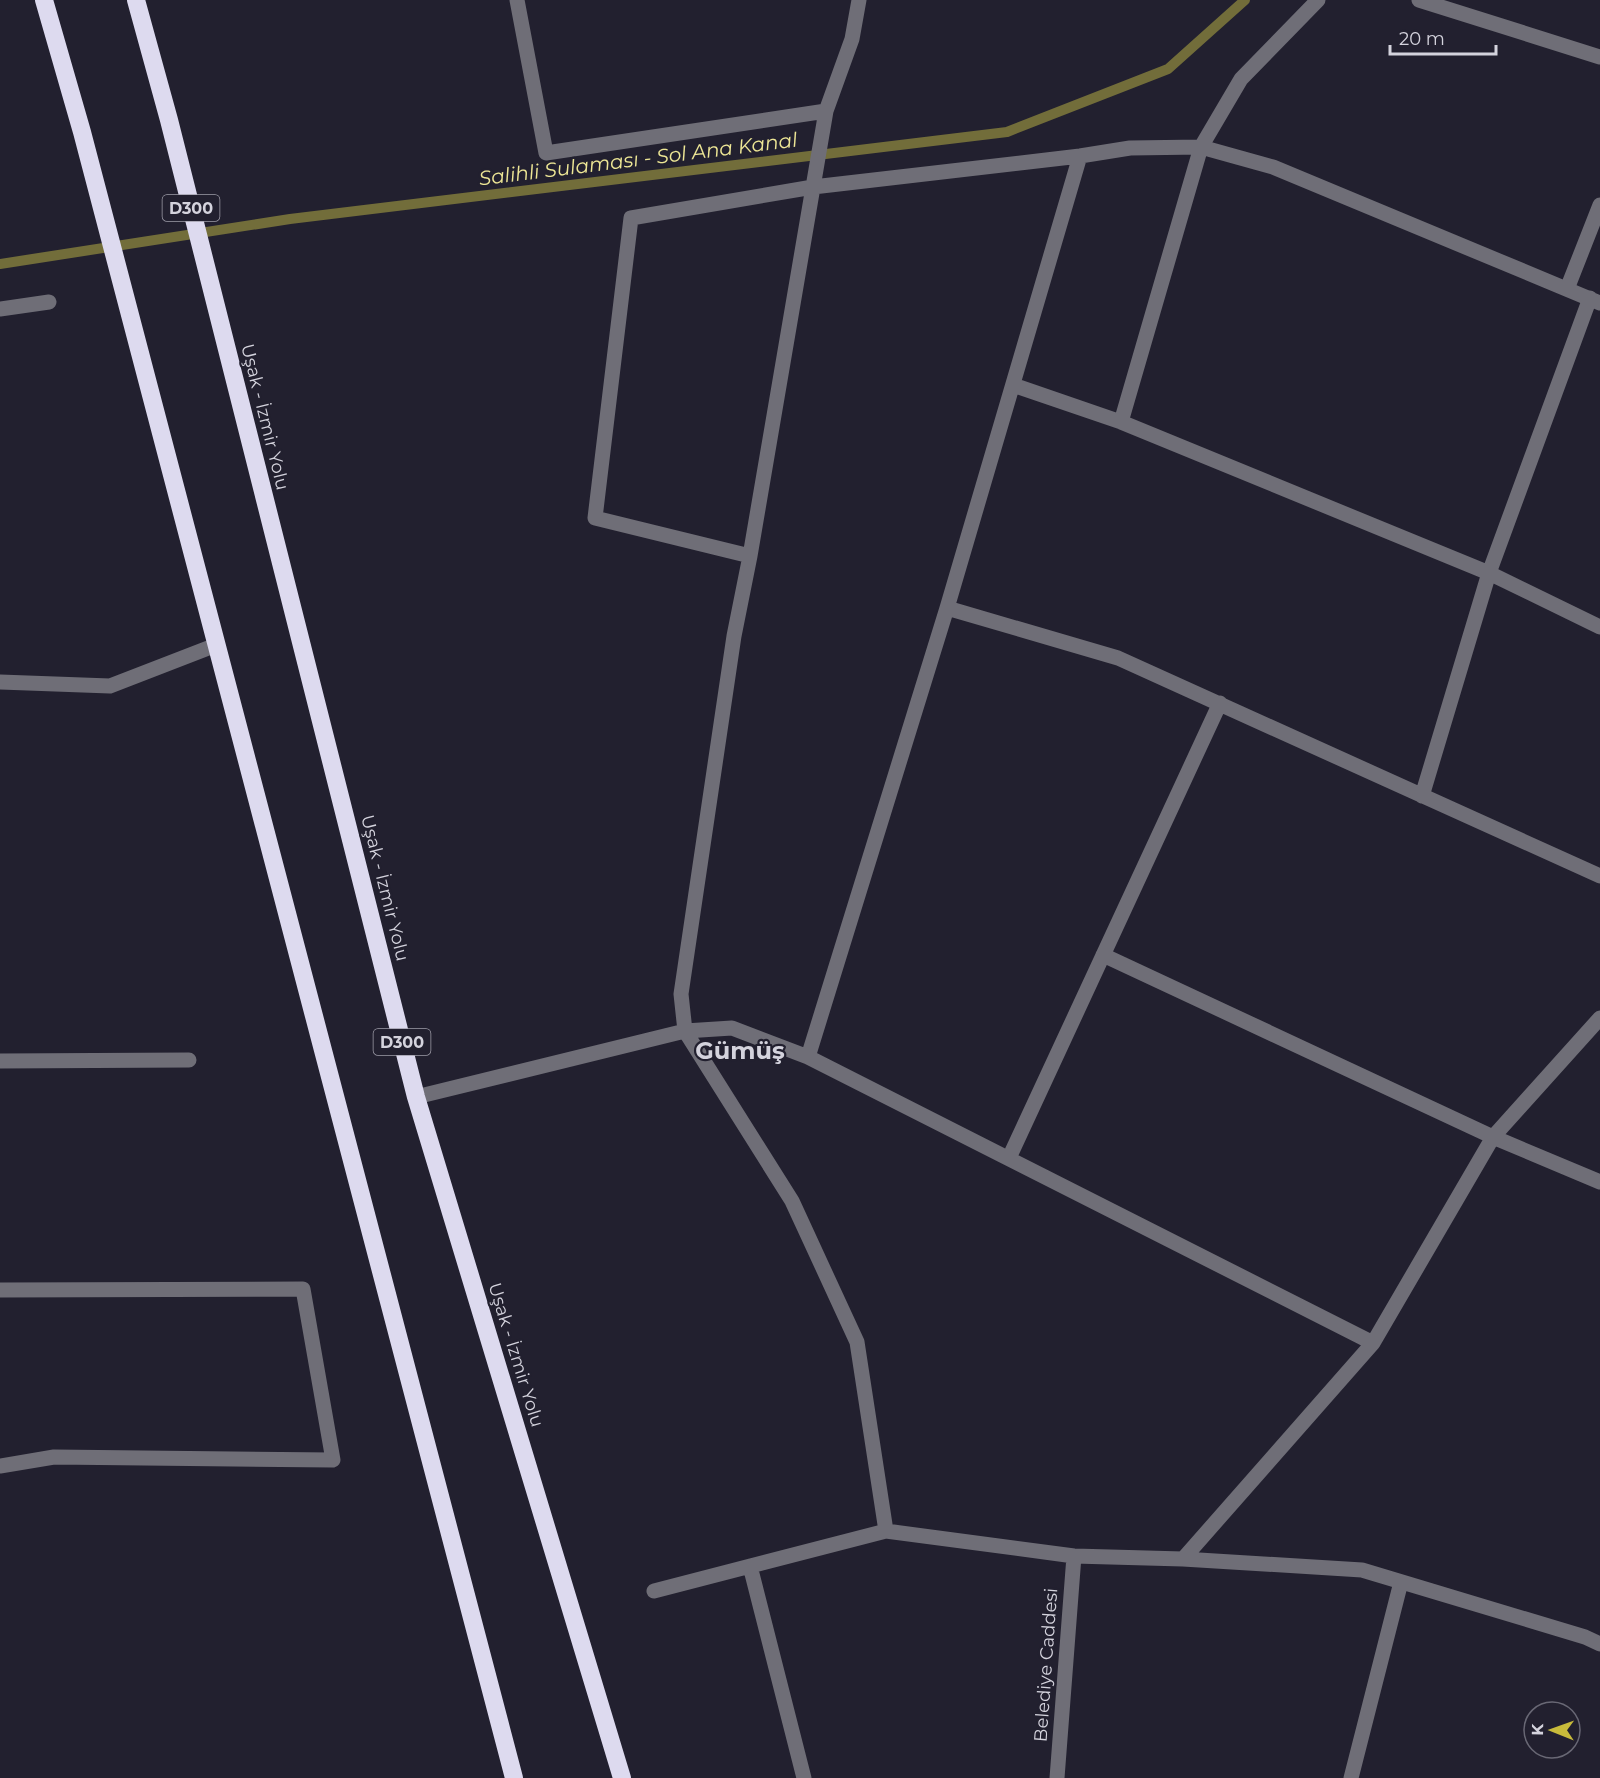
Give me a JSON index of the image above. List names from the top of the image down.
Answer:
{
  "streets": {
    "highway": ["D300", "Uşak - İzmir Yolu"],
    "street": ["Belediye Caddesi"]
  },
  "districts": ["Gümüş"],
  "water": ["Salihli Sulaması - Sol Ana Kanal"],
  "scale_bar": "20 m",
  "north": "left"
}
